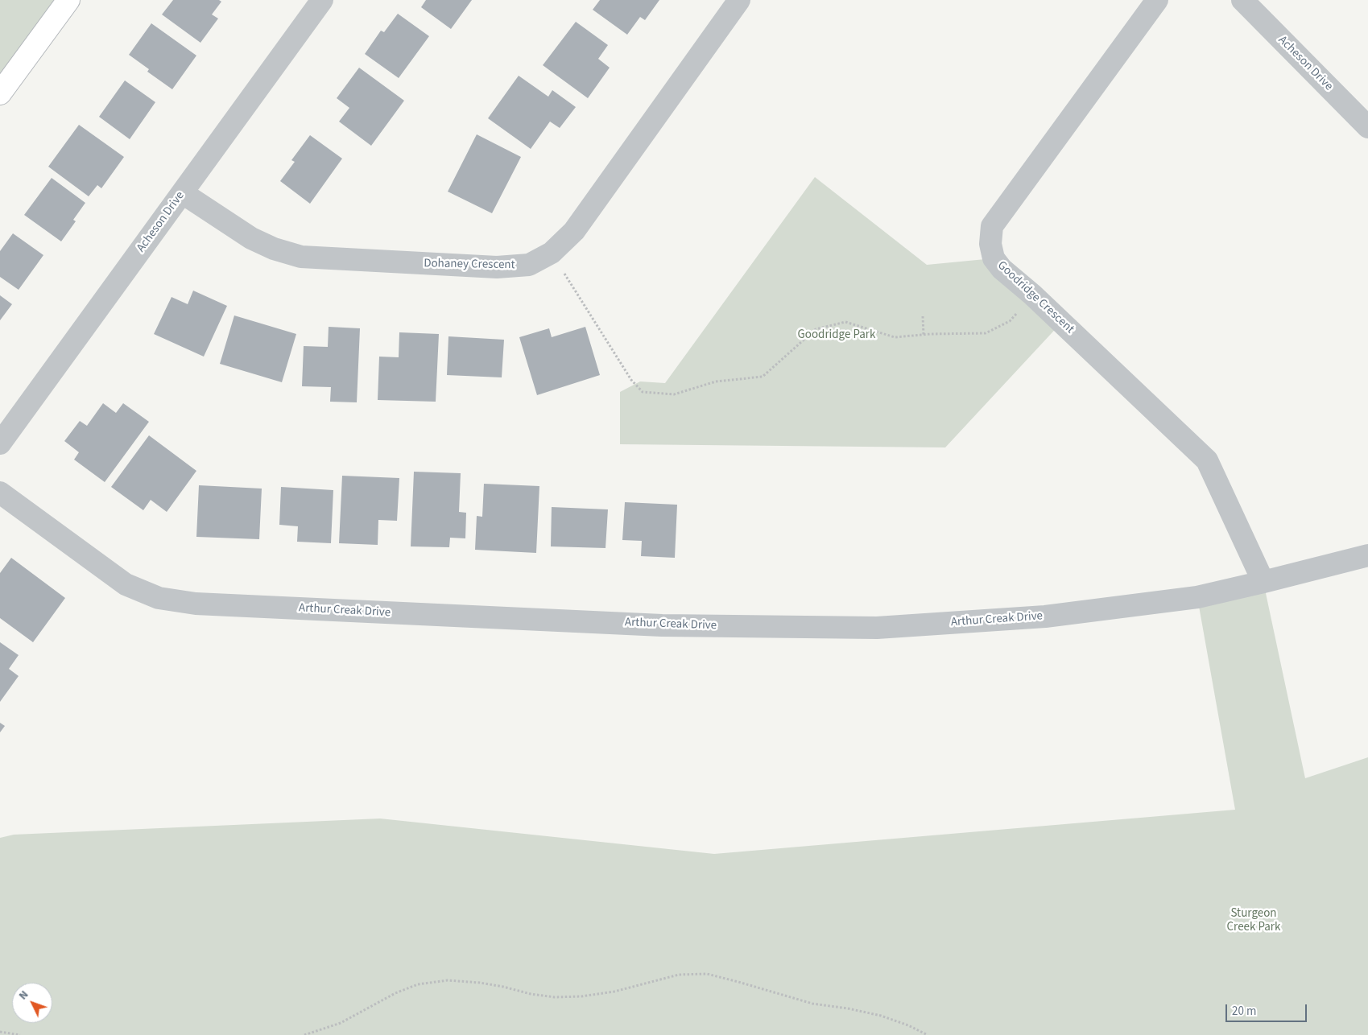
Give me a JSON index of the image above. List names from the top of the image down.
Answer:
{
  "streets": {
    "street": [
      "Acheson Drive",
      "Dohaney Crescent",
      "Goodridge Crescent",
      "Arthur Creak Drive"
    ]
  },
  "crossings": [
    ["Acheson Drive", "Dohaney Crescent"],
    ["Goodridge Crescent", "Arthur Creak Drive"]
  ],
  "parks": ["Goodridge Park", "Sturgeon Creek Park"],
  "scale_bar": "20 m",
  "north": "top left"
}
